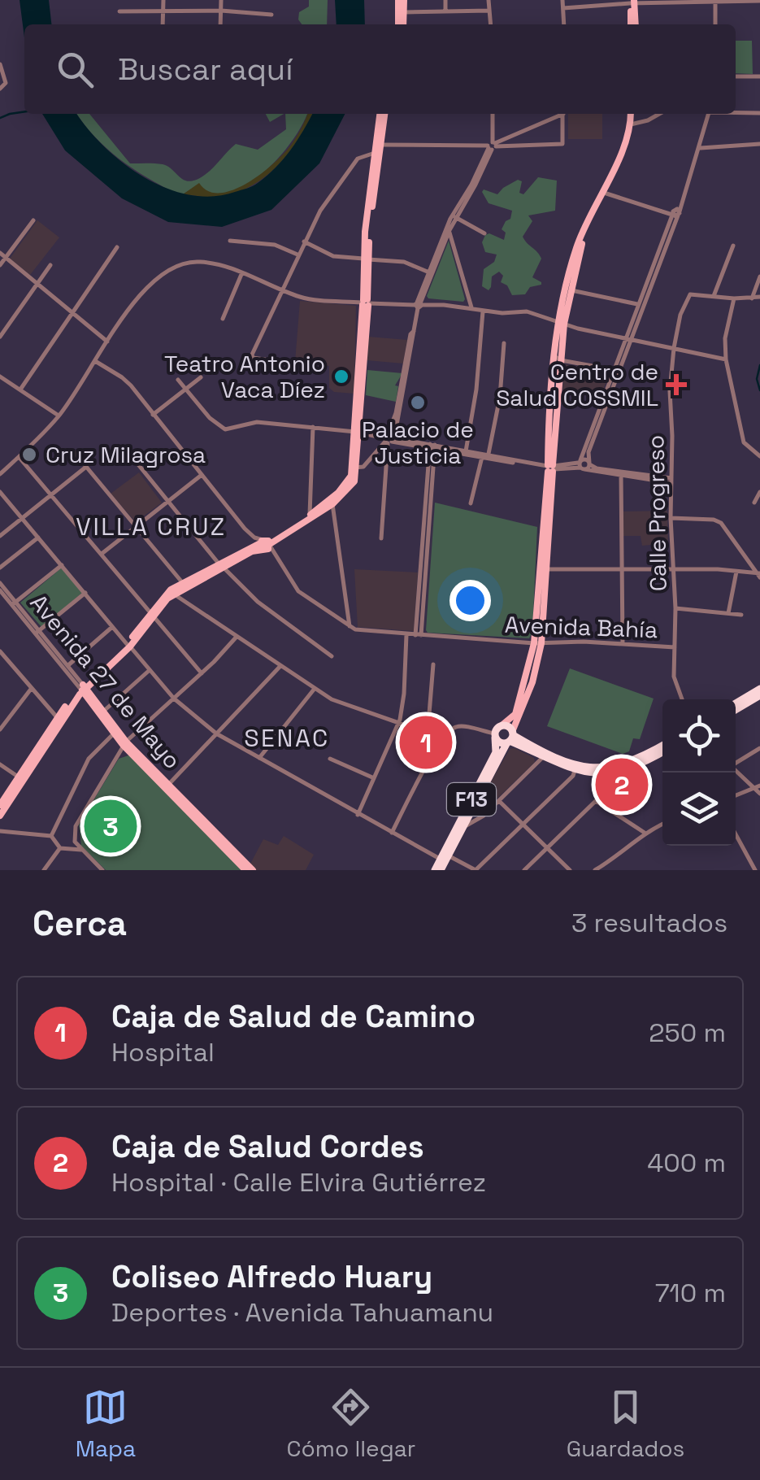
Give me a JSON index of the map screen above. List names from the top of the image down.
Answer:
{
  "streets": {
    "highway": ["F13"],
    "main road": ["Avenida 27 de Mayo"],
    "street": ["Calle Progreso", "Avenida Bahía"]
  },
  "crossings": [
    ["Calle Progreso", "Avenida Bahía"]
  ],
  "districts": ["VILLA CRUZ", "SENAC"],
  "places": {
    "other": ["Teatro Antonio Vaca Díez", "Palacio de Justicia", "Cruz Milagrosa"],
    "health": ["Centro de Salud COSSMIL"]
  },
  "page": {
    "search": "Buscar aquí",
    "pins": ["1", "2", "3"],
    "heading": ["Cerca", "3 resultados"],
    "list": [
      {
        "mark": "1",
        "name": "Caja de Salud de Camino",
        "note": "Hospital",
        "value": "250 m"
      },
      {
        "mark": "2",
        "name": "Caja de Salud Cordes",
        "note": "Hospital · Calle Elvira Gutiérrez",
        "value": "400 m"
      },
      {
        "mark": "3",
        "name": "Coliseo Alfredo Huary",
        "note": "Deportes · Avenida Tahuamanu",
        "value": "710 m"
      }
    ],
    "nav": ["Mapa", "Cómo llegar", "Guardados"]
  }
}
